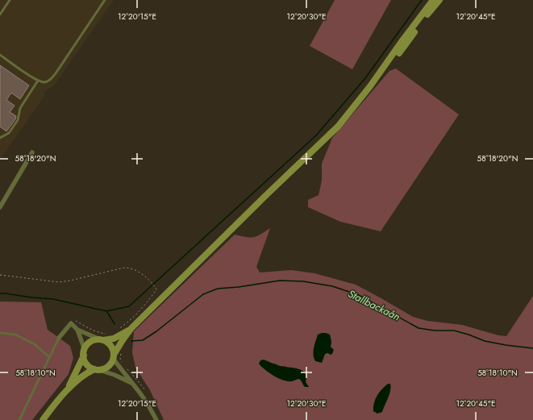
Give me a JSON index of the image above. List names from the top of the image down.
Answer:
{
  "water": ["Stallbackaån"],
  "coordinates": [
    "12°20'15\"E",
    "12°20'30\"E",
    "12°20'45\"E",
    "58°18'20\"N",
    "58°18'10\"N"
  ]
}
